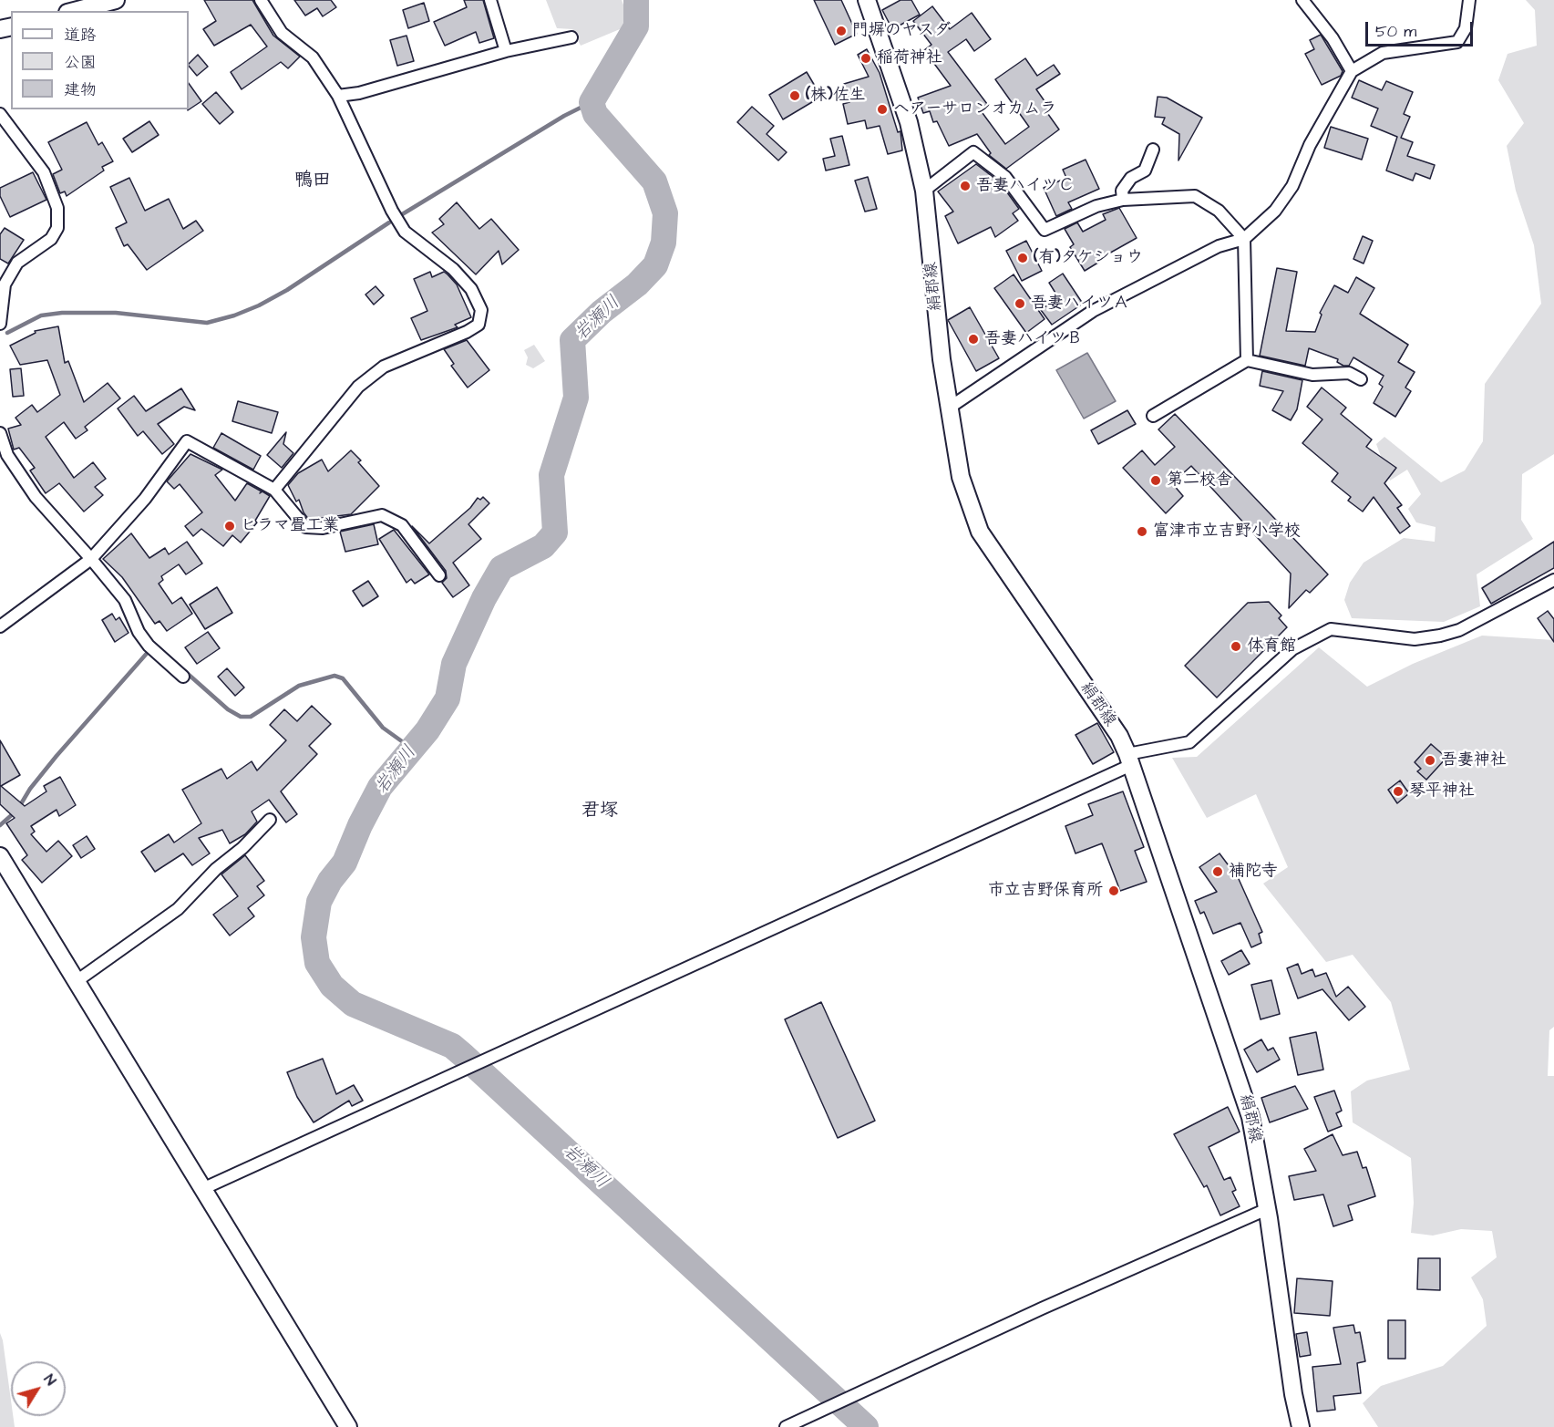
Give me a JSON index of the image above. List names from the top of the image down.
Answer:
{
  "streets": {
    "main road": ["絹郡線"]
  },
  "districts": ["鴨田", "君塚"],
  "water": ["岩瀬川"],
  "places": [
    "門塀のヤスダ",
    "稲荷神社",
    "(株)佐生",
    "ヘアーサロンオカムラ",
    "吾妻ハイツＣ",
    "(有)タケショウ",
    "吾妻ハイツＡ",
    "吾妻ハイツＢ",
    "第二校舎",
    "ヒラマ畳工業",
    "富津市立吉野小学校",
    "体育館",
    "吾妻神社",
    "琴平神社",
    "補陀寺",
    "市立吉野保育所"
  ],
  "legend": ["道路", "公園", "建物"],
  "scale_bar": "50 m",
  "north": "top right"
}
